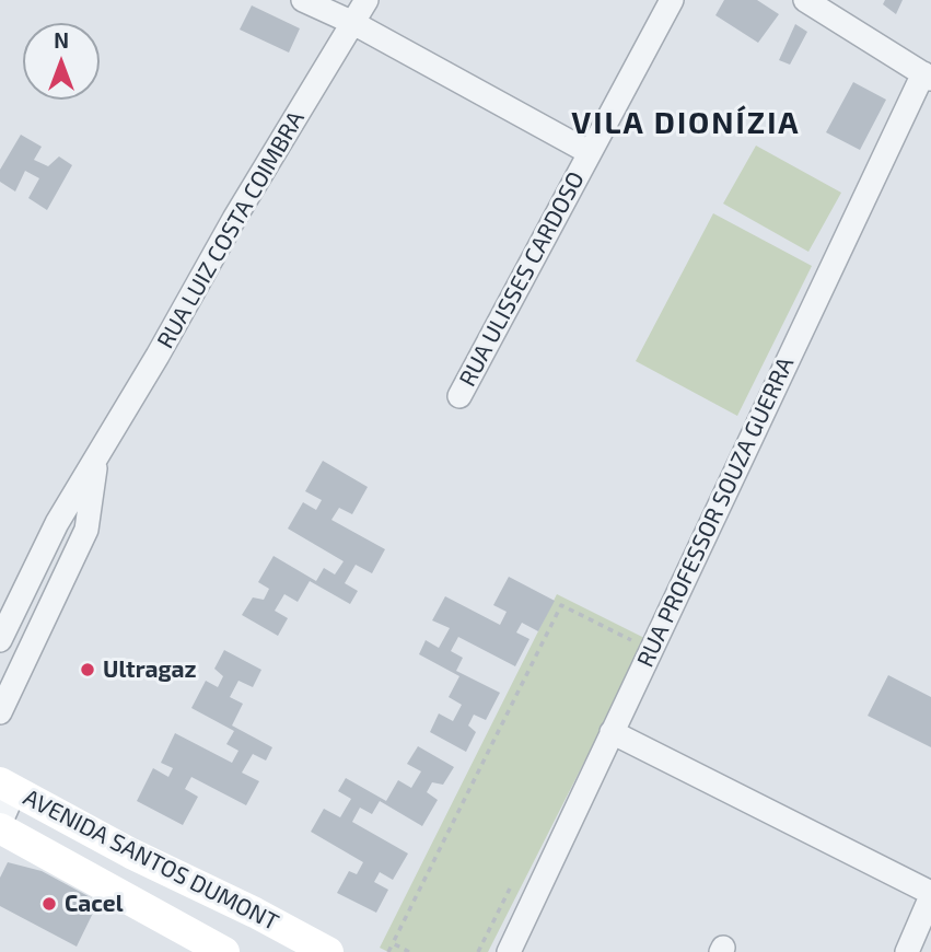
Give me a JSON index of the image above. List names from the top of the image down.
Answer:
{
  "streets": {
    "main road": ["AVENIDA SANTOS DUMONT"],
    "street": ["RUA LUIZ COSTA COIMBRA", "RUA ULISSES CARDOSO", "RUA PROFESSOR SOUZA GUERRA"]
  },
  "districts": ["VILA DIONÍZIA"],
  "places": ["Ultragaz", "Cacel"],
  "north": "top"
}
